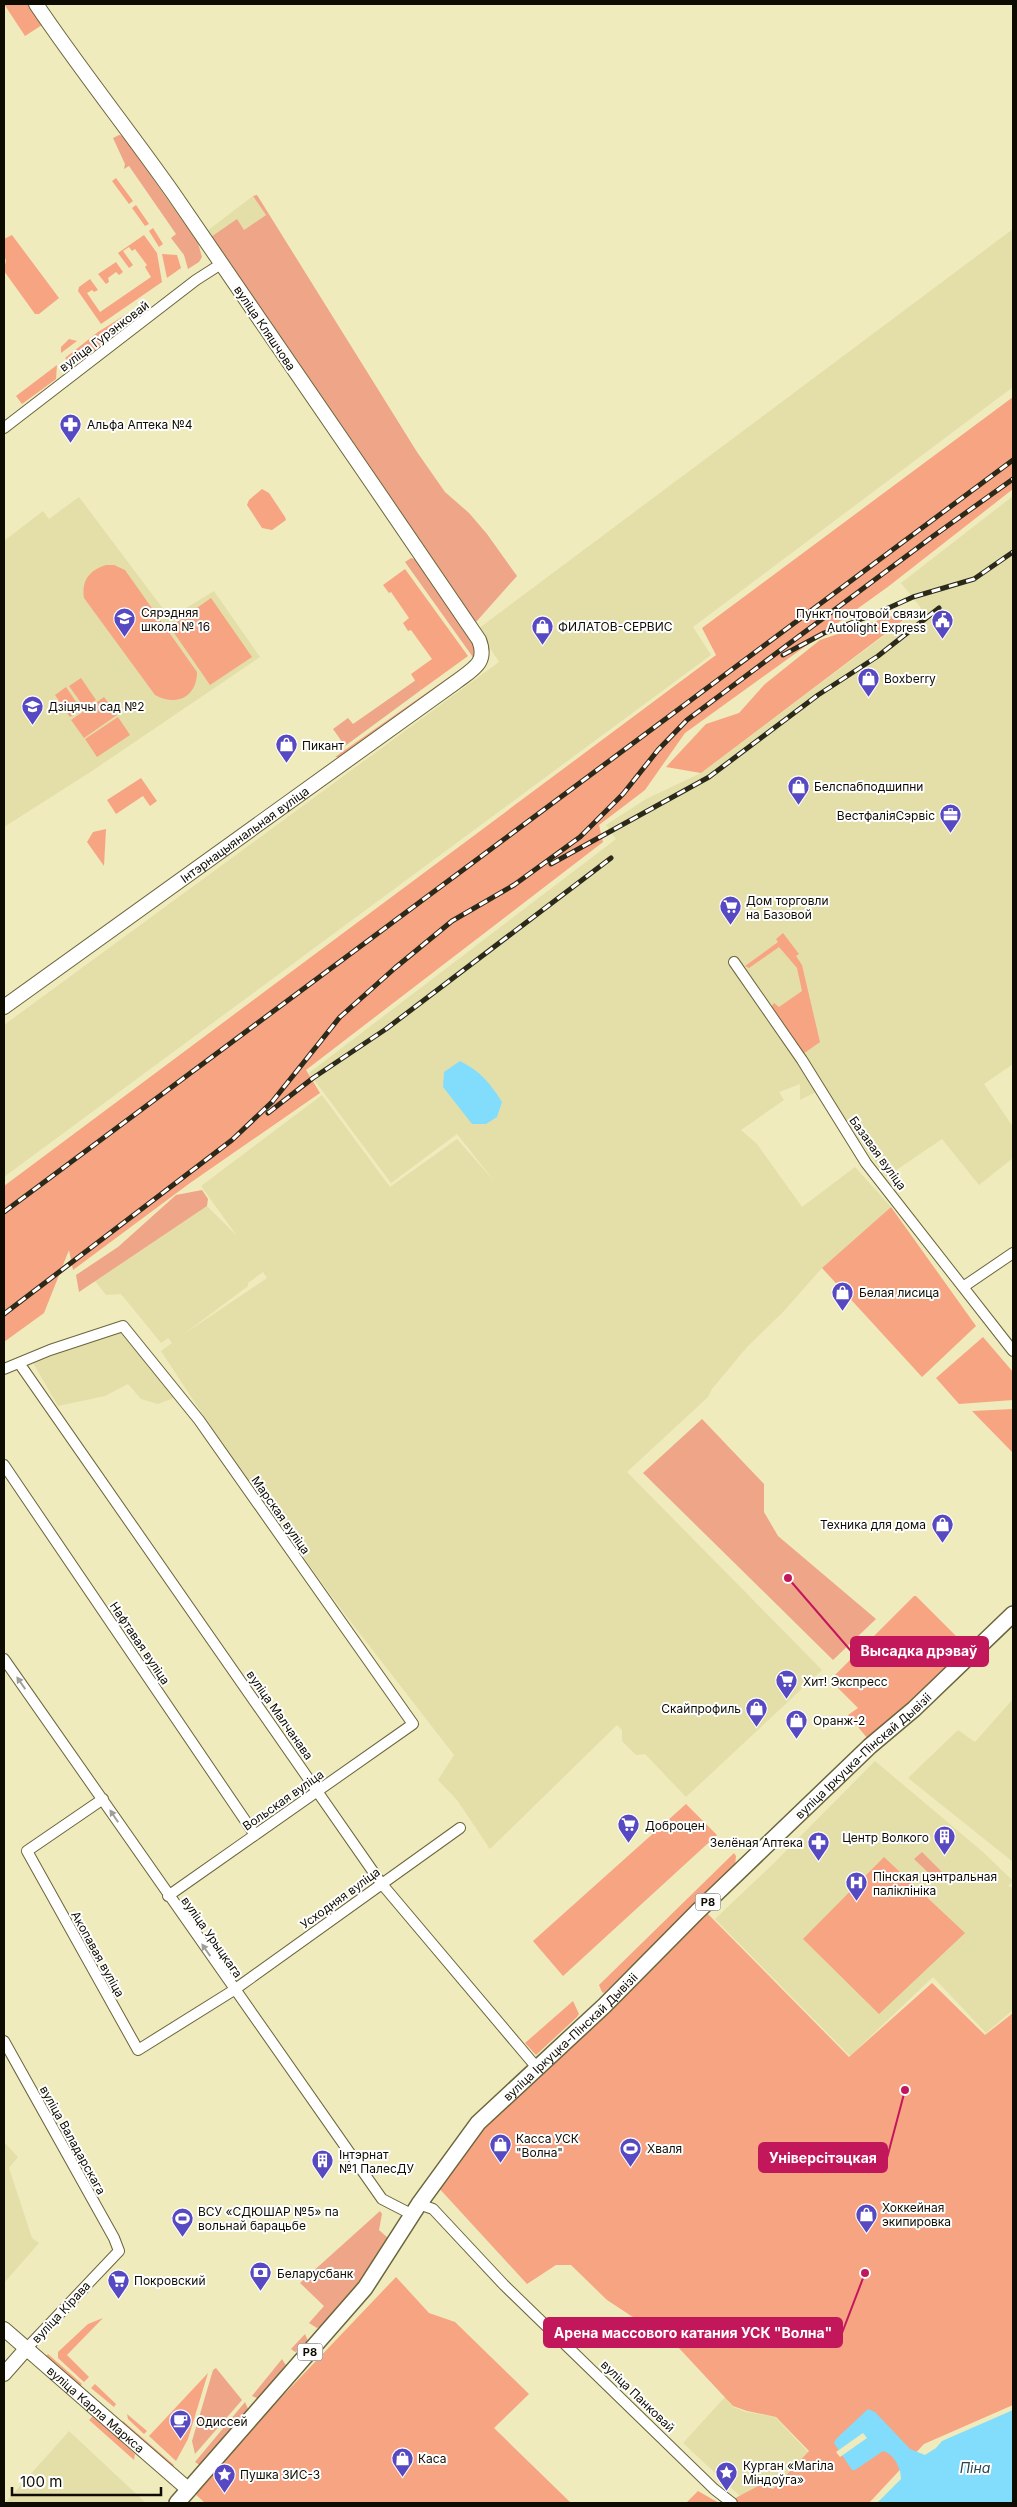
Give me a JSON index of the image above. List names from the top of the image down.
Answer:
{
  "streets": {
    "main road": ["вуліца Іркуцка-Пінскай Дывізіі", "Р8"],
    "street": [
      "вуліца Кляшчова",
      "вуліца Гурэнковай",
      "Інтэрнацыянальная вуліца",
      "Базавая вуліца",
      "Марская вуліца",
      "Нафтавая вуліца",
      "вуліца Малчанава",
      "Вольская вуліца",
      "Усходняя вуліца",
      "вуліца Урыцкага",
      "Акопавая вуліца",
      "вуліца Валадарскага",
      "вуліца Кірава",
      "вуліца Панковай",
      "вуліца Карла Маркса"
    ]
  },
  "crossings": [
    ["вуліца Кляшчова", "вуліца Гурэнковай"],
    ["вуліца Кляшчова", "Інтэрнацыянальная вуліца"],
    ["Марская вуліца", "вуліца Малчанава"],
    ["Марская вуліца", "Вольская вуліца"],
    ["Нафтавая вуліца", "Вольская вуліца"],
    ["вуліца Малчанава", "вуліца Іркуцка-Пінскай Дывізіі"],
    ["вуліца Малчанава", "Вольская вуліца"],
    ["вуліца Малчанава", "Усходняя вуліца"],
    ["вуліца Іркуцка-Пінскай Дывізіі", "вуліца Урыцкага"],
    ["вуліца Іркуцка-Пінскай Дывізіі", "вуліца Панковай"],
    ["вуліца Іркуцка-Пінскай Дывізіі", "вуліца Карла Маркса"],
    ["Вольская вуліца", "вуліца Урыцкага"],
    ["Усходняя вуліца", "вуліца Урыцкага"],
    ["Усходняя вуліца", "Акопавая вуліца"],
    ["вуліца Урыцкага", "Акопавая вуліца"],
    ["вуліца Урыцкага", "вуліца Панковай"],
    ["вуліца Валадарскага", "вуліца Кірава"],
    ["вуліца Кірава", "вуліца Карла Маркса"]
  ],
  "one_way": ["вуліца Урыцкага"],
  "water": ["Піна"],
  "places": {
    "pharmacy": ["Альфа Аптека №4", "Зелёная Аптека"],
    "school or university": ["Сярэдняя школа № 16", "Дзіцячы сад №2"],
    "public building": ["Пункт почтовой связи Autolight Express"],
    "shop": [
      "ФИЛАТОВ-СЕРВИС",
      "Boxberry",
      "Пикант",
      "Белспабподшипни",
      "Белая лисица",
      "Техника для дома",
      "Скайпрофиль",
      "Оранж-2",
      "Касса УСК \"Волна\"",
      "Хоккейная экипировка",
      "Каса"
    ],
    "office": ["ВестфаліяСэрвіс"],
    "supermarket": [
      "Дом торговли на Базовой",
      "Хит! Экспресс",
      "Доброцен",
      "Покровский"
    ],
    "other": ["Высадка дрэваў", "Універсітэцкая", "Арена массового катания УСК \"Волна\""],
    "building": ["Центр Волкого", "Інтэрнат №1 ПалесДУ"],
    "hospital": ["Пінская цэнтральная паліклініка"],
    "sports": ["Хваля", "ВСУ «СДЮШАР №5» па вольнай барацьбе"],
    "bank": ["Беларусбанк"],
    "cafe": ["Одиссей"],
    "place": ["Курган «Магіла Міндоўга»", "Пушка ЗИС-3"]
  },
  "scale_bar": "100 m"
}
